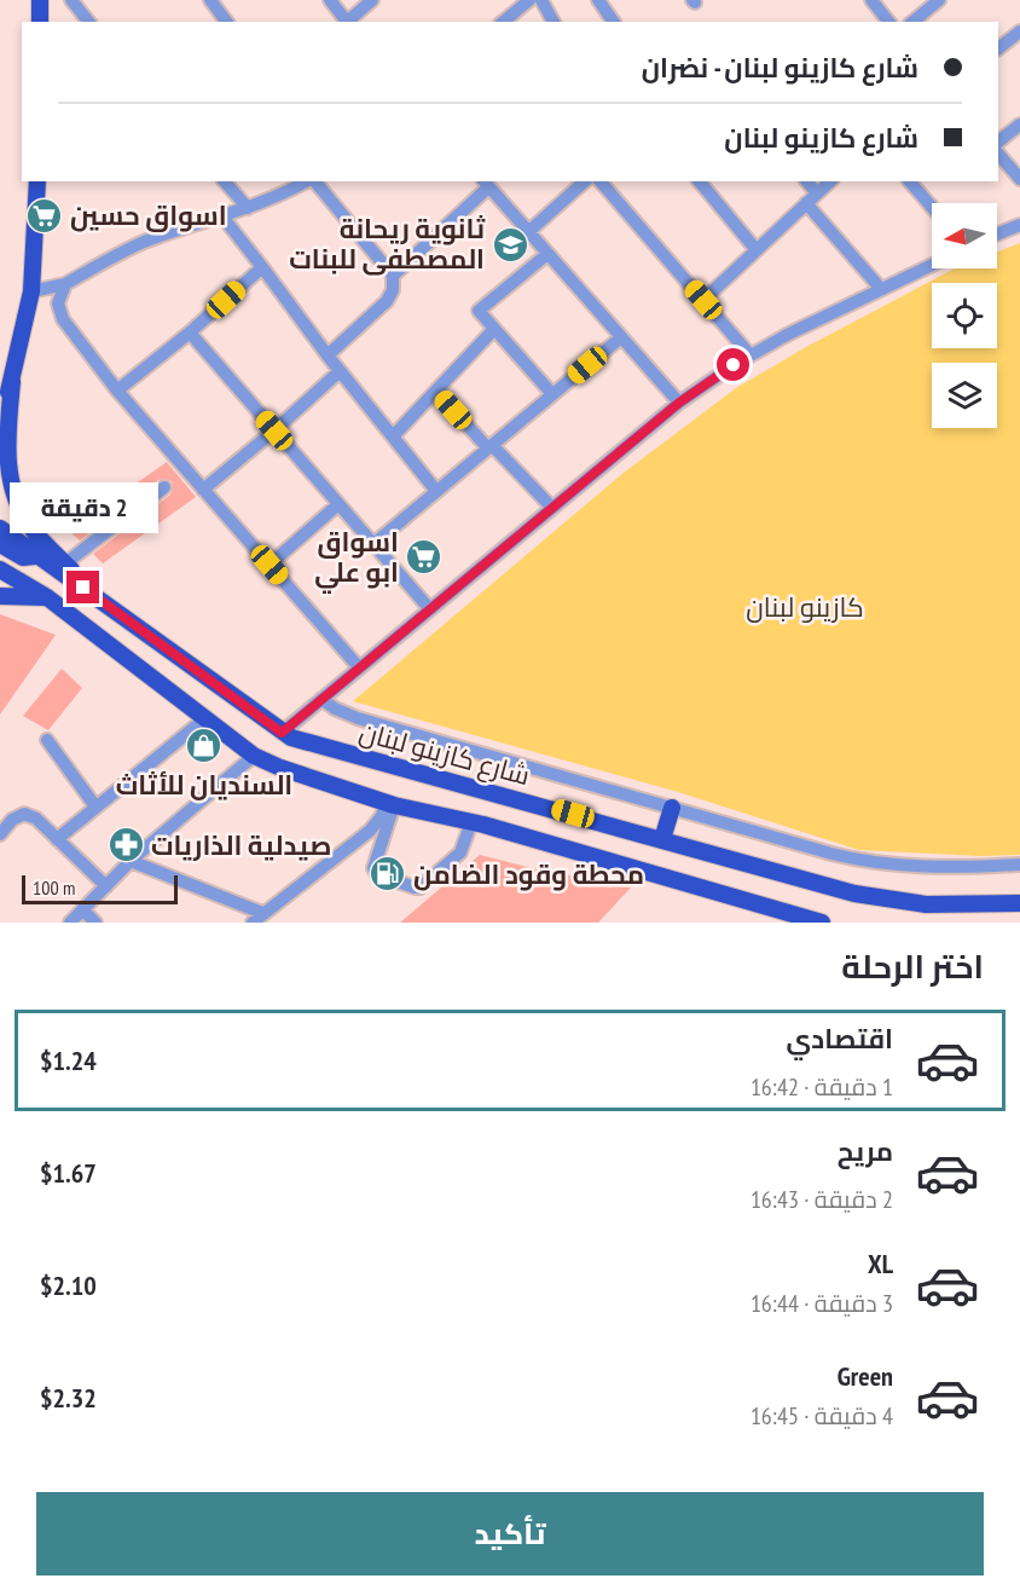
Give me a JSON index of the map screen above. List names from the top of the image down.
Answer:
{
  "streets": {
    "main road": ["شارع كازينو لبنان"]
  },
  "parks": ["كازينو لبنان"],
  "places": {
    "supermarket": ["اسواق حسين", "اسواق ابو علي"],
    "school or university": ["ثانوية ريحانة المصطفى للبنات"],
    "shop": ["السنديان للأثاث"],
    "pharmacy": ["صيدلية الذاريات"],
    "fuel station": ["محطة وقود الضامن"]
  },
  "scale_bar": "100 m",
  "north": "left",
  "page": {
    "banner": ["شارع كازينو لبنان - نضران", "شارع كازينو لبنان"],
    "bubble": "2 دقيقة",
    "scale": "100 m",
    "heading": "اختر الرحلة",
    "list": [
      {
        "name": "اقتصادي",
        "note": "1 دقيقة · 16:42",
        "value": "$1.24"
      },
      {
        "name": "مريح",
        "note": "2 دقيقة · 16:43",
        "value": "$1.67"
      },
      {
        "name": "XL",
        "note": "3 دقيقة · 16:44",
        "value": "$2.10"
      },
      {
        "name": "Green",
        "note": "4 دقيقة · 16:45",
        "value": "$2.32"
      }
    ],
    "buttons": "تأكيد"
  }
}
